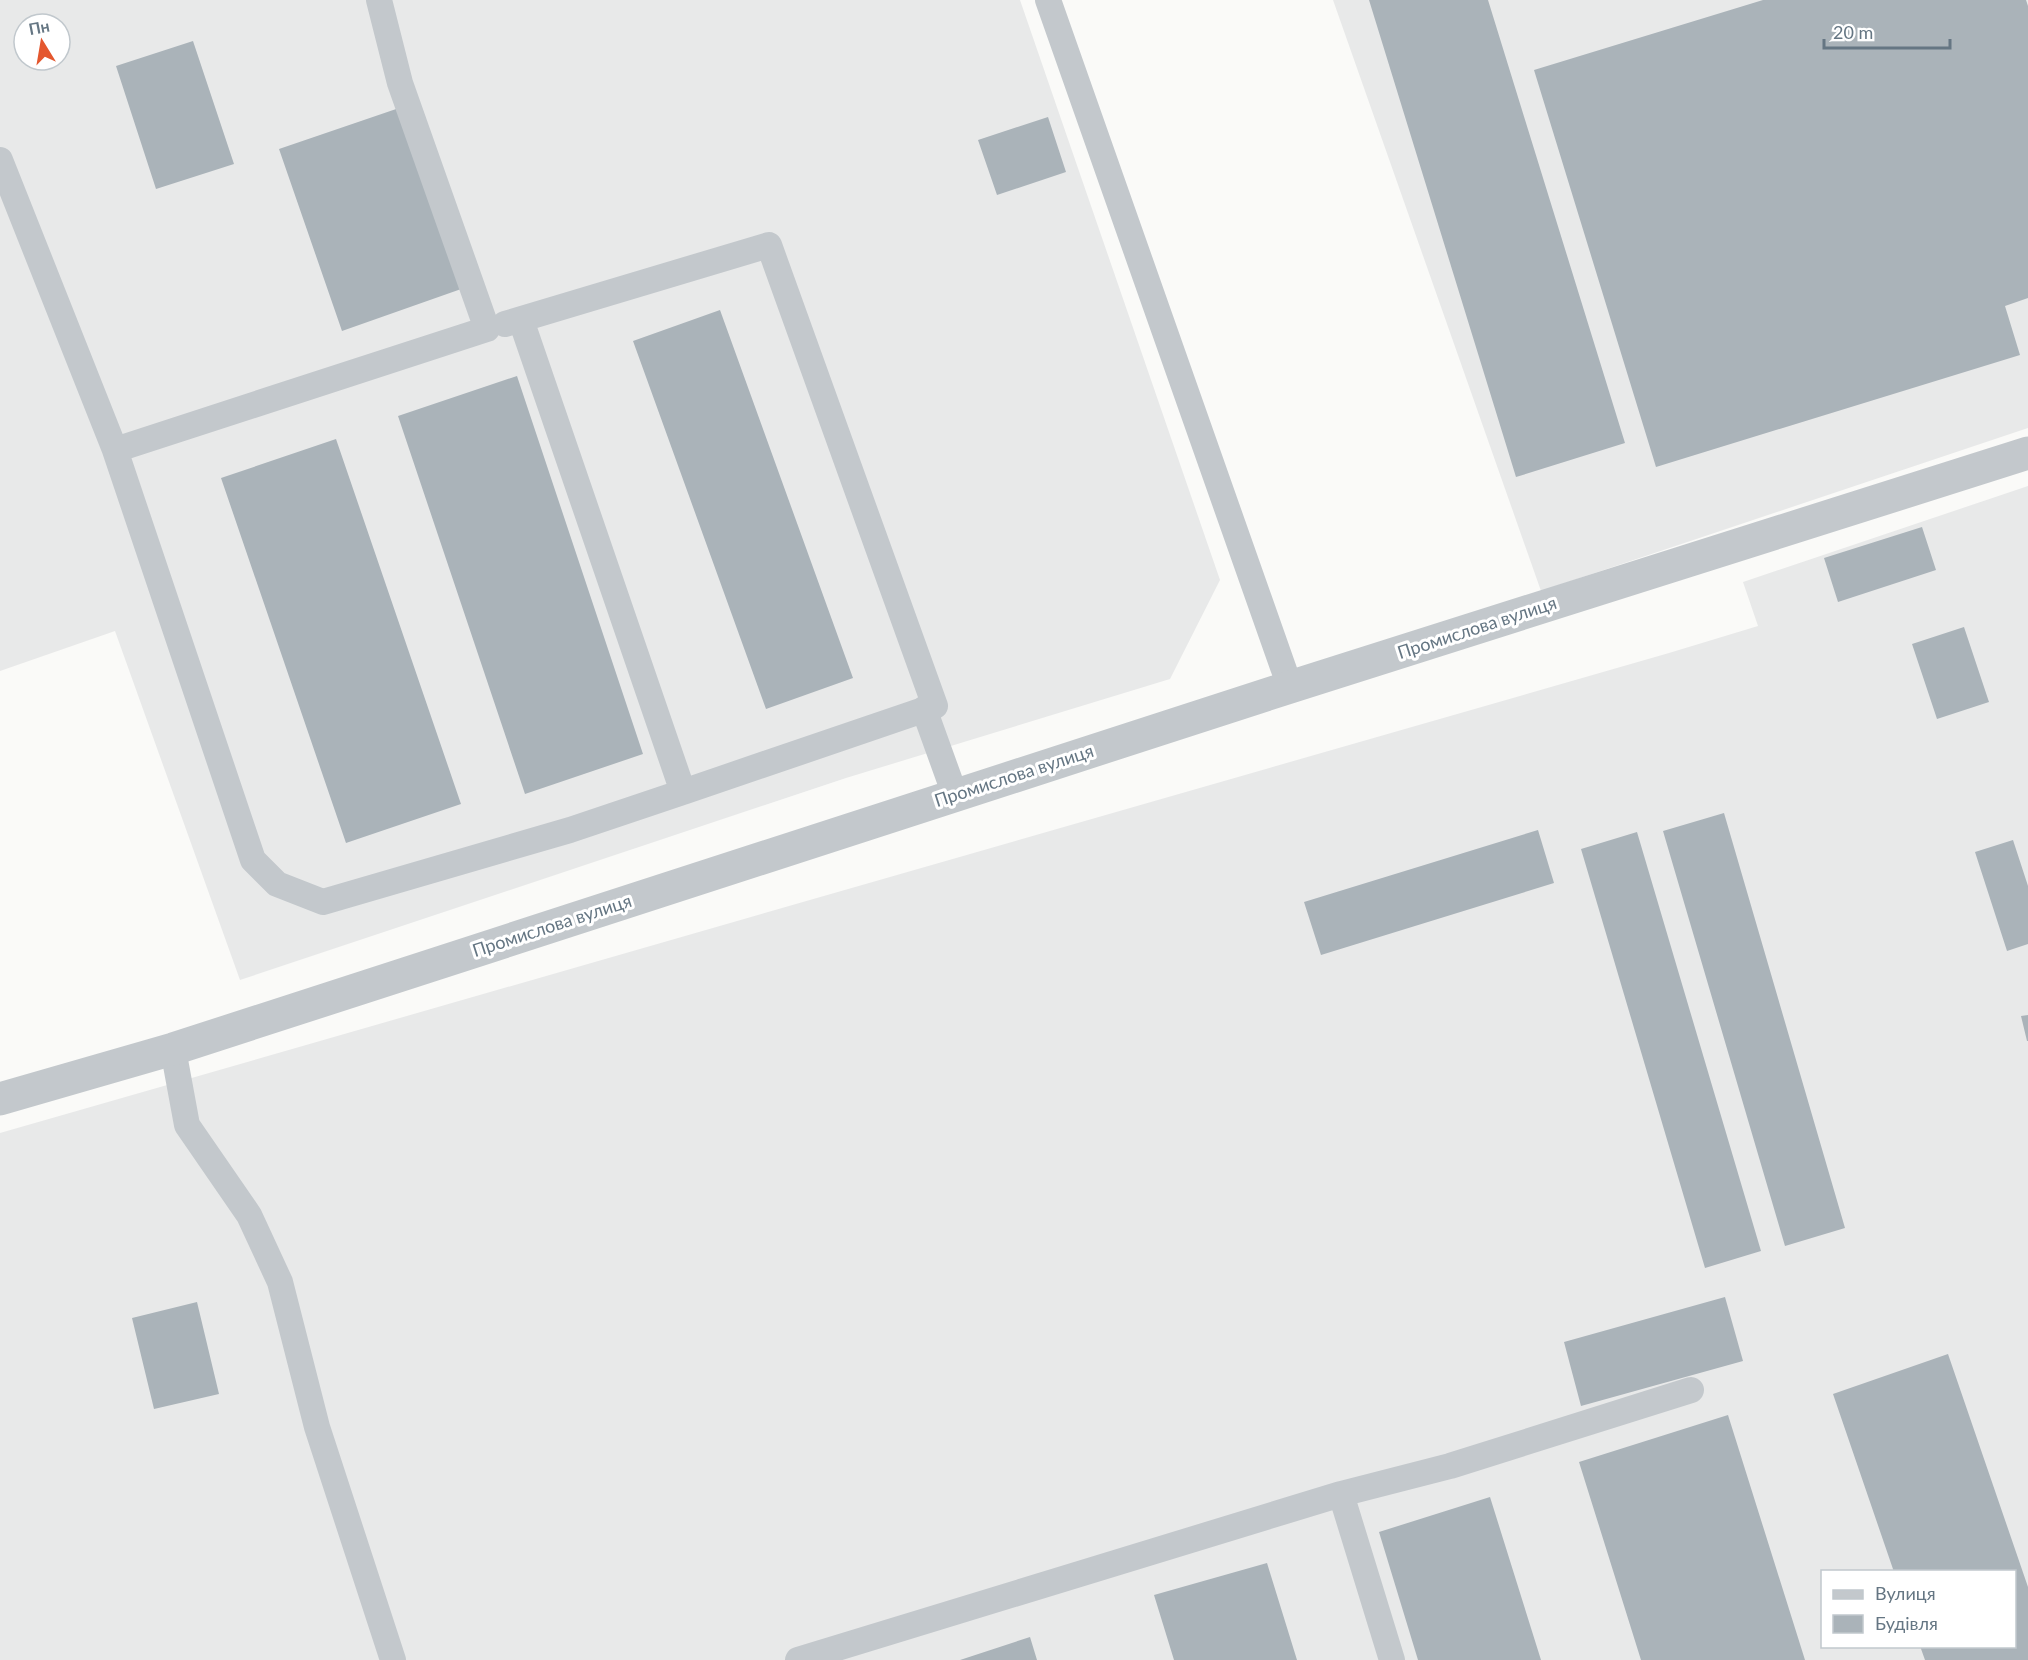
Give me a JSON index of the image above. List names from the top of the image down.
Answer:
{
  "streets": {
    "street": ["Промислова вулиця"]
  },
  "legend": ["Вулиця", "Будівля"],
  "scale_bar": "20 m",
  "north": "top"
}
